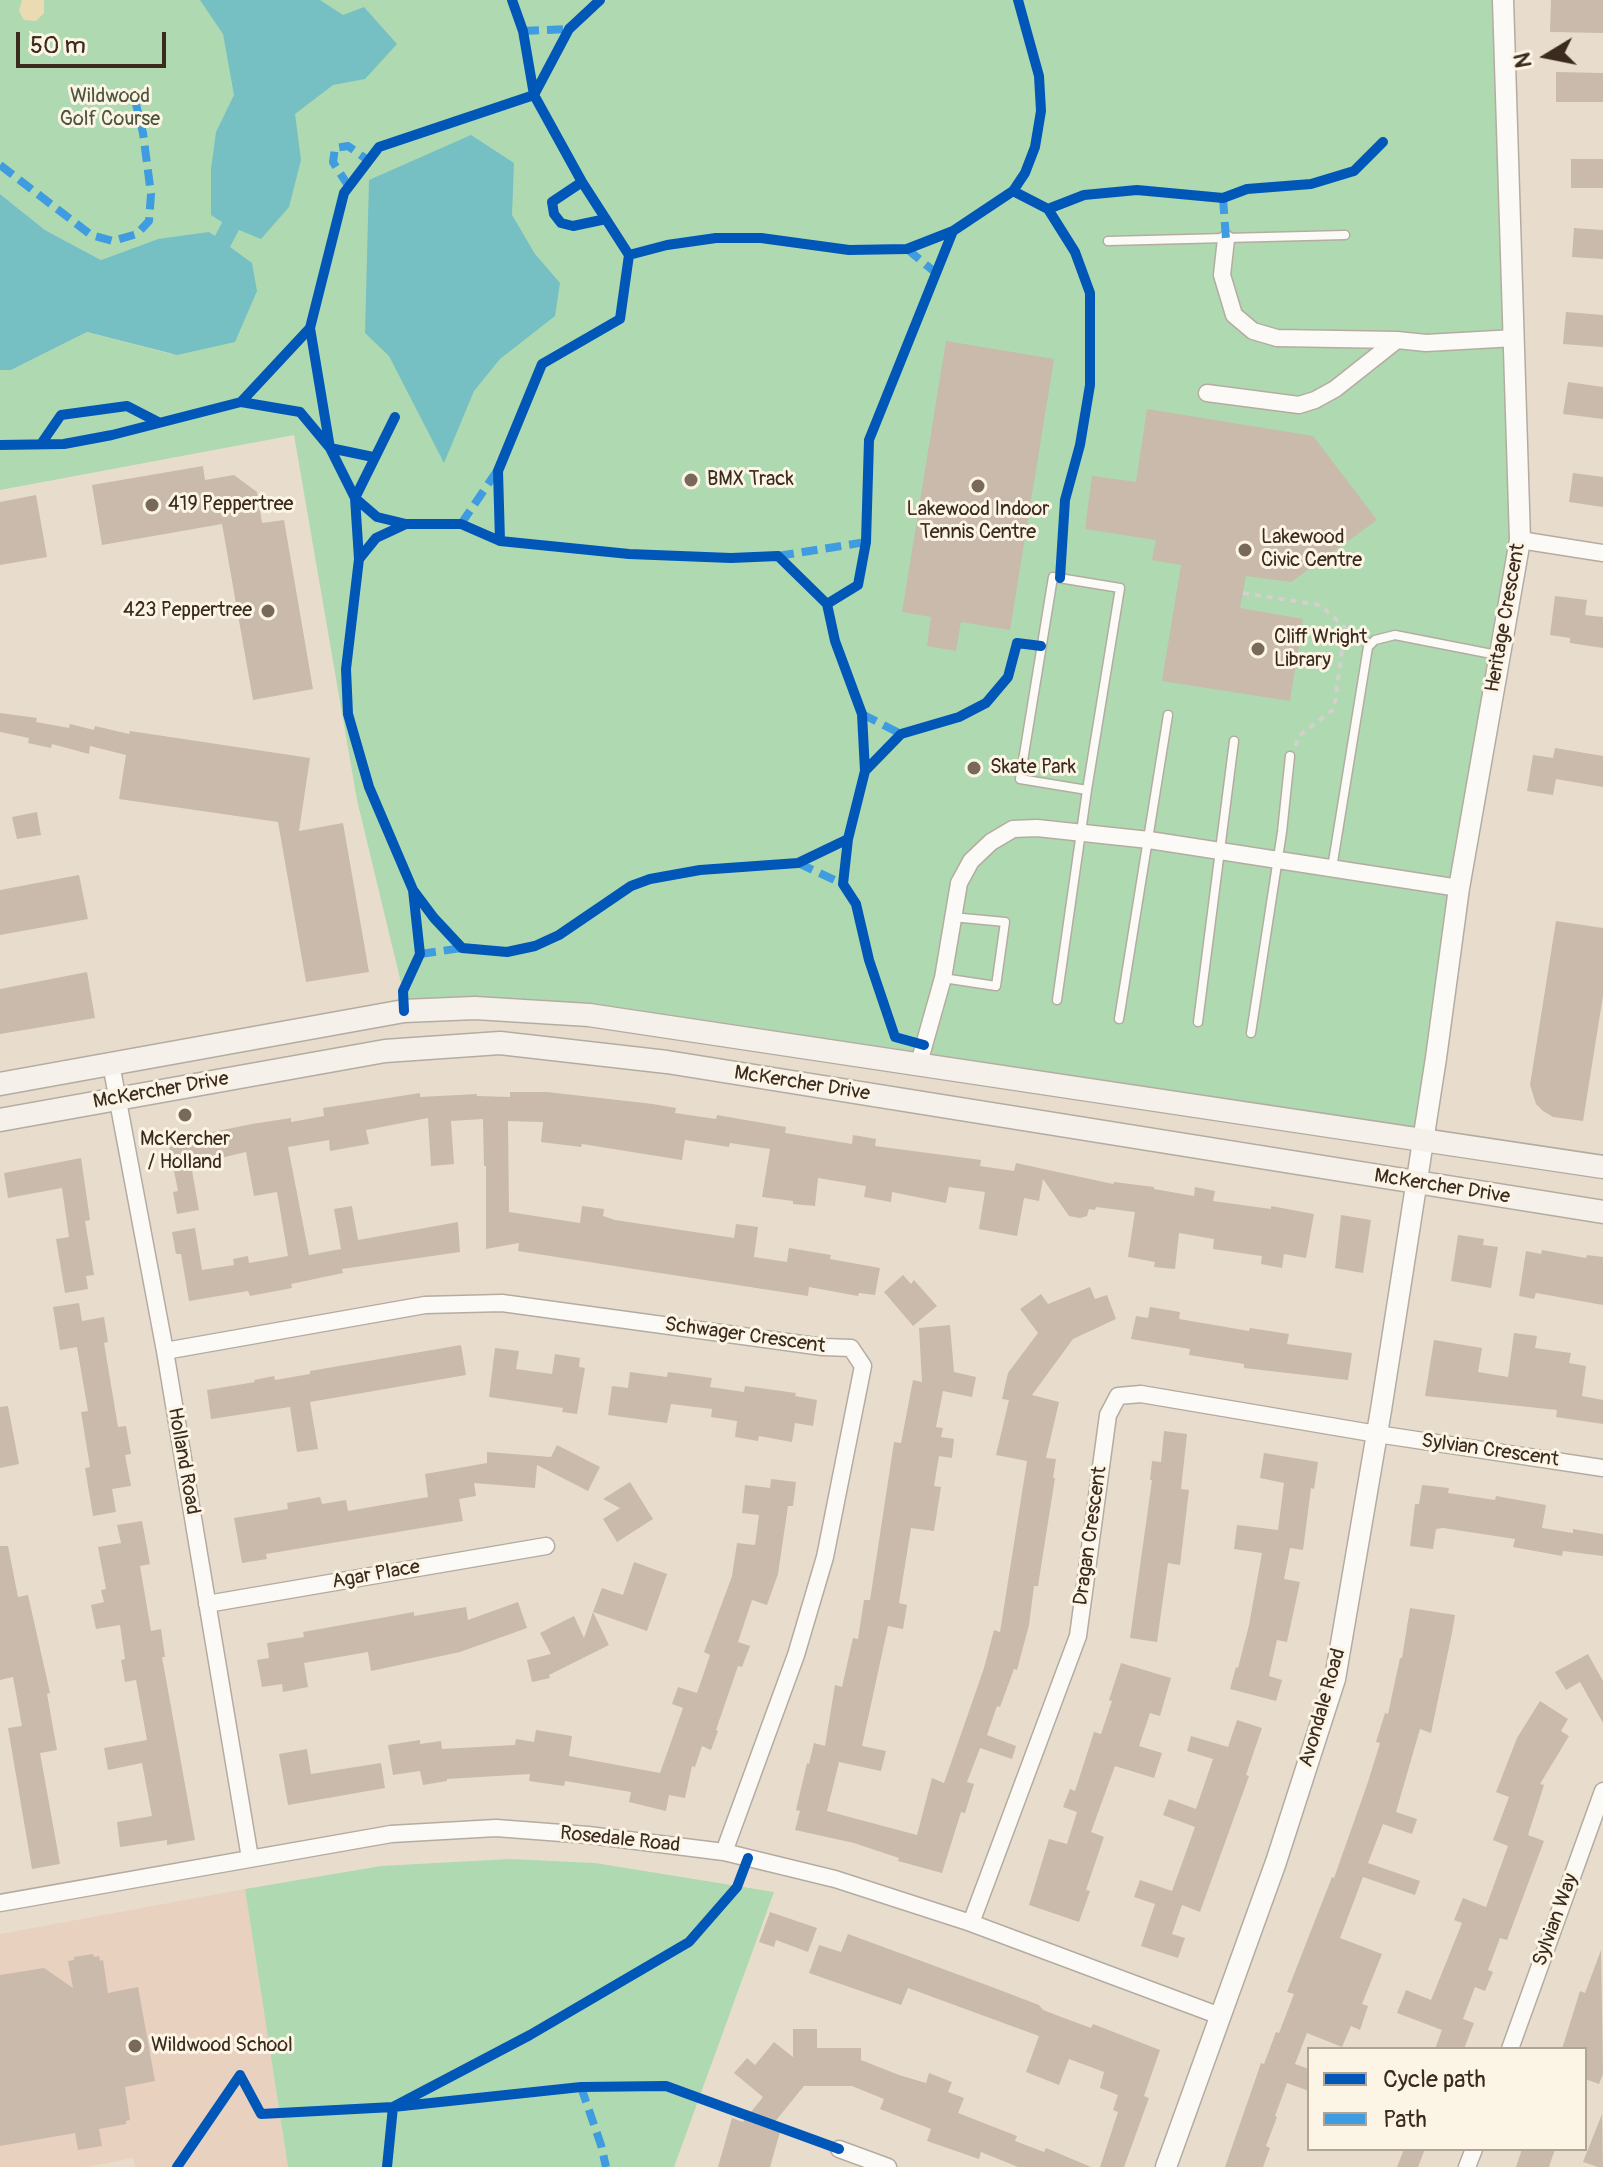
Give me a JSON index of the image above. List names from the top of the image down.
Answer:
{
  "streets": {
    "main road": ["McKercher Drive"],
    "street": [
      "Heritage Crescent",
      "Schwager Crescent",
      "Sylvian Crescent",
      "Holland Road",
      "Dragan Crescent",
      "Agar Place",
      "Avondale Road",
      "Rosedale Road",
      "Sylvian Way"
    ]
  },
  "crossings": [
    ["Heritage Crescent", "McKercher Drive"],
    ["Heritage Crescent", "Avondale Road"],
    ["McKercher Drive", "Holland Road"],
    ["McKercher Drive", "Avondale Road"],
    ["Schwager Crescent", "Holland Road"],
    ["Schwager Crescent", "Rosedale Road"],
    ["Sylvian Crescent", "Dragan Crescent"],
    ["Sylvian Crescent", "Avondale Road"],
    ["Holland Road", "Agar Place"],
    ["Holland Road", "Rosedale Road"],
    ["Dragan Crescent", "Avondale Road"],
    ["Dragan Crescent", "Rosedale Road"],
    ["Avondale Road", "Rosedale Road"]
  ],
  "parks": ["Wildwood Golf Course"],
  "places": [
    "BMX Track",
    "Lakewood Indoor Tennis Centre",
    "419 Peppertree",
    "Lakewood Civic Centre",
    "423 Peppertree",
    "Cliff Wright Library",
    "Skate Park",
    "McKercher / Holland",
    "Wildwood School"
  ],
  "legend": ["Cycle path", "Path"],
  "scale_bar": "50 m",
  "north": "left"
}
